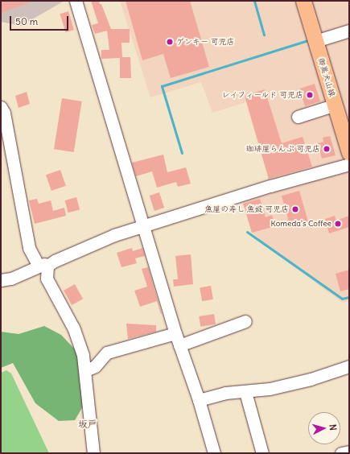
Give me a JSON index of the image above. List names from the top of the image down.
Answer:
{
  "streets": {
    "main road": ["御嵩犬山線"]
  },
  "districts": ["坂戸"],
  "places": [
    "ゲンキー 可児店",
    "レイフィールド 可児店",
    "珈琲屋らんぷ 可児店",
    "魚屋の寿し 魚錠 可児店",
    "Komeda's Coffee"
  ],
  "scale_bar": "50 m",
  "north": "right"
}
